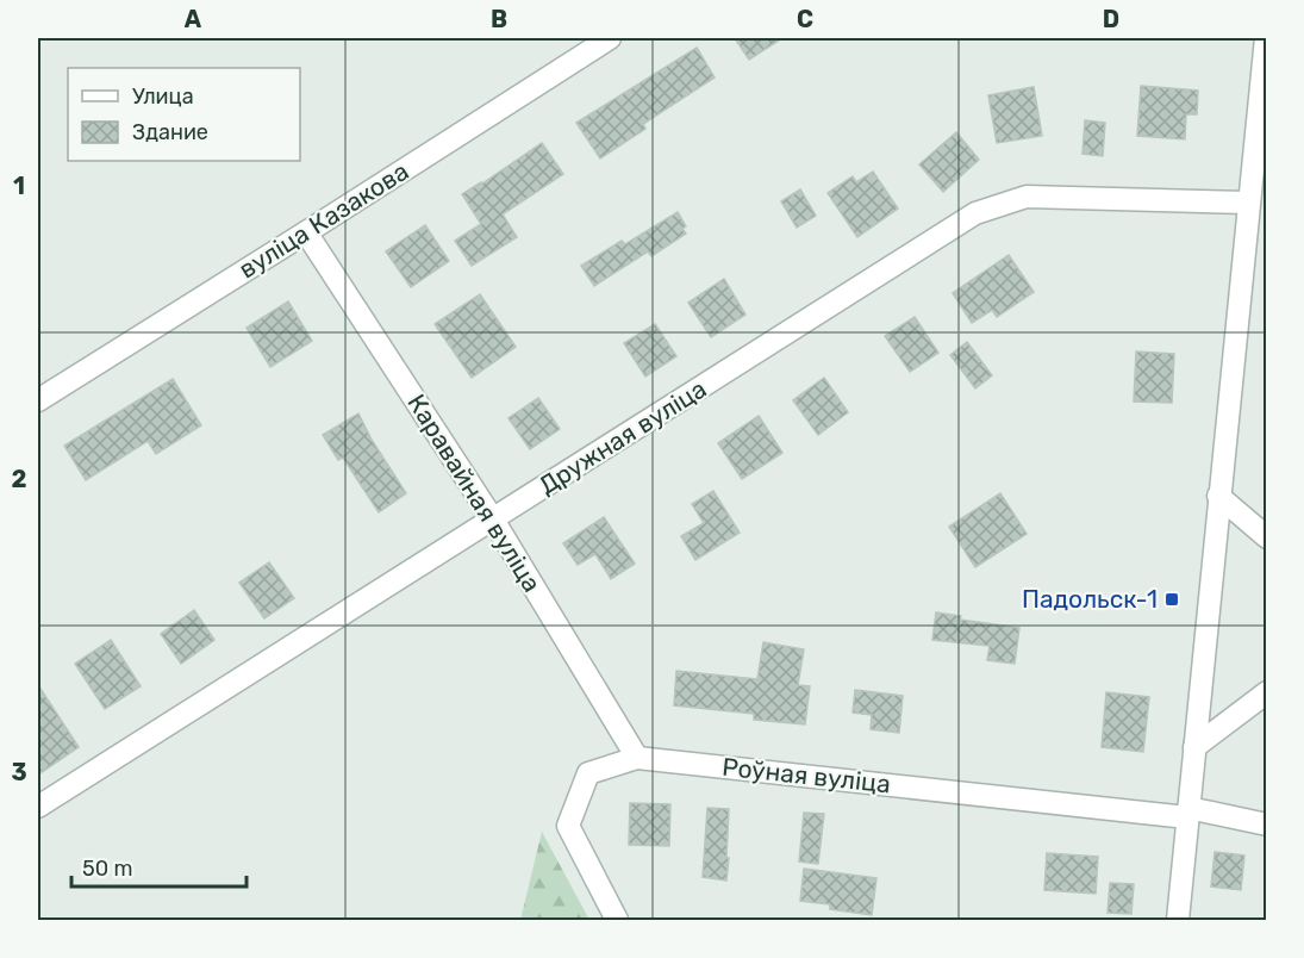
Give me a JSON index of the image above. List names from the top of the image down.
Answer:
{
  "streets": {
    "street": [
      "вуліца Казакова",
      "Дружная вуліца",
      "Каравайная вуліца",
      "Роўная вуліца"
    ]
  },
  "crossings": [
    ["вуліца Казакова", "Каравайная вуліца"],
    ["Дружная вуліца", "Каравайная вуліца"],
    ["Каравайная вуліца", "Роўная вуліца"]
  ],
  "places": {
    "transit": ["Падольск-1"]
  },
  "legend": ["Улица", "Здание"],
  "scale_bar": "50 m",
  "grid": {
    "columns": [
      "A",
      "B",
      "C",
      "D"
    ],
    "rows": ["1", "2", "3"]
  }
}
